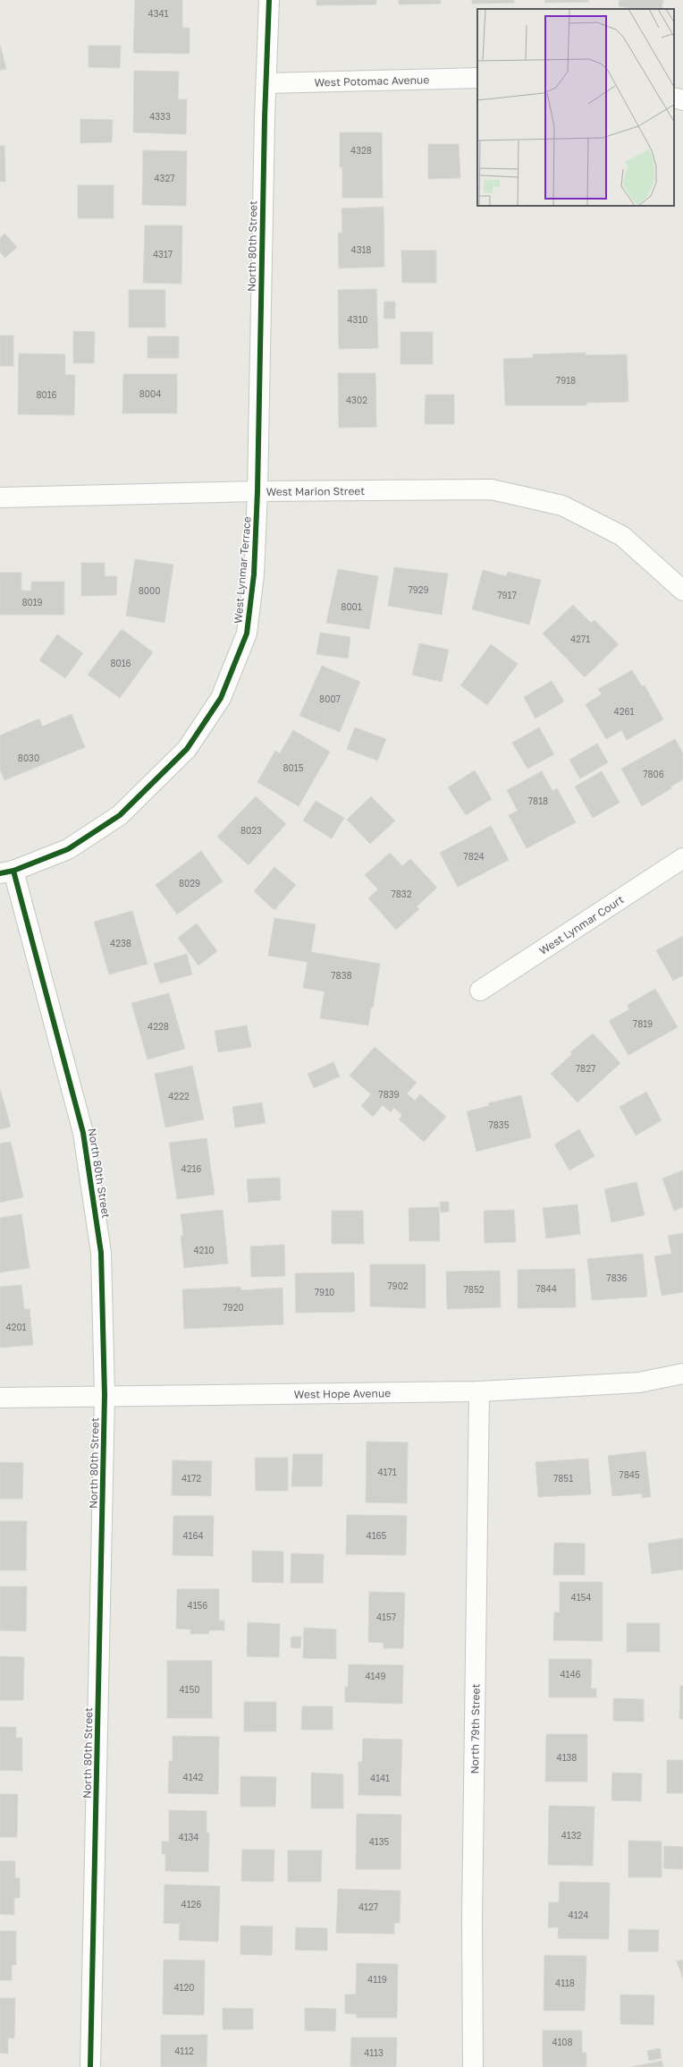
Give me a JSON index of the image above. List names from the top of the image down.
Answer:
{
  "streets": {
    "street": [
      "West Potomac Avenue",
      "North 80th Street",
      "West Marion Street",
      "West Lynmar Terrace",
      "West Lynmar Court",
      "West Hope Avenue",
      "North 79th Street"
    ]
  },
  "crossings": [
    ["West Potomac Avenue", "North 80th Street"],
    ["North 80th Street", "West Marion Street"],
    ["North 80th Street", "West Lynmar Terrace"],
    ["North 80th Street", "West Hope Avenue"],
    ["West Marion Street", "West Lynmar Terrace"],
    ["West Hope Avenue", "North 79th Street"]
  ],
  "house_numbers": [
    "4341",
    "4333",
    "4328",
    "4327",
    "4318",
    "4317",
    "4310",
    "7918",
    "8004",
    "8016",
    "4302",
    "7929",
    "8000",
    "7917",
    "8019",
    "8001",
    "4271",
    "8016",
    "8007",
    "4261",
    "8030",
    "8015",
    "7806",
    "7818",
    "8023",
    "7824",
    "8029",
    "7832",
    "4238",
    "7838",
    "7819",
    "4228",
    "7827",
    "7839",
    "4222",
    "7835",
    "4216",
    "4210",
    "7836",
    "7902",
    "7844",
    "7852",
    "7910",
    "7920",
    "4201",
    "4171",
    "7845",
    "4172",
    "7851",
    "4164",
    "4165",
    "4154",
    "4156",
    "4157",
    "4146",
    "4149",
    "4150",
    "4138",
    "4142",
    "4141",
    "4132",
    "4134",
    "4135",
    "4126",
    "4127",
    "4124",
    "4119",
    "4118",
    "4120",
    "4108",
    "4112",
    "4113"
  ]
}
